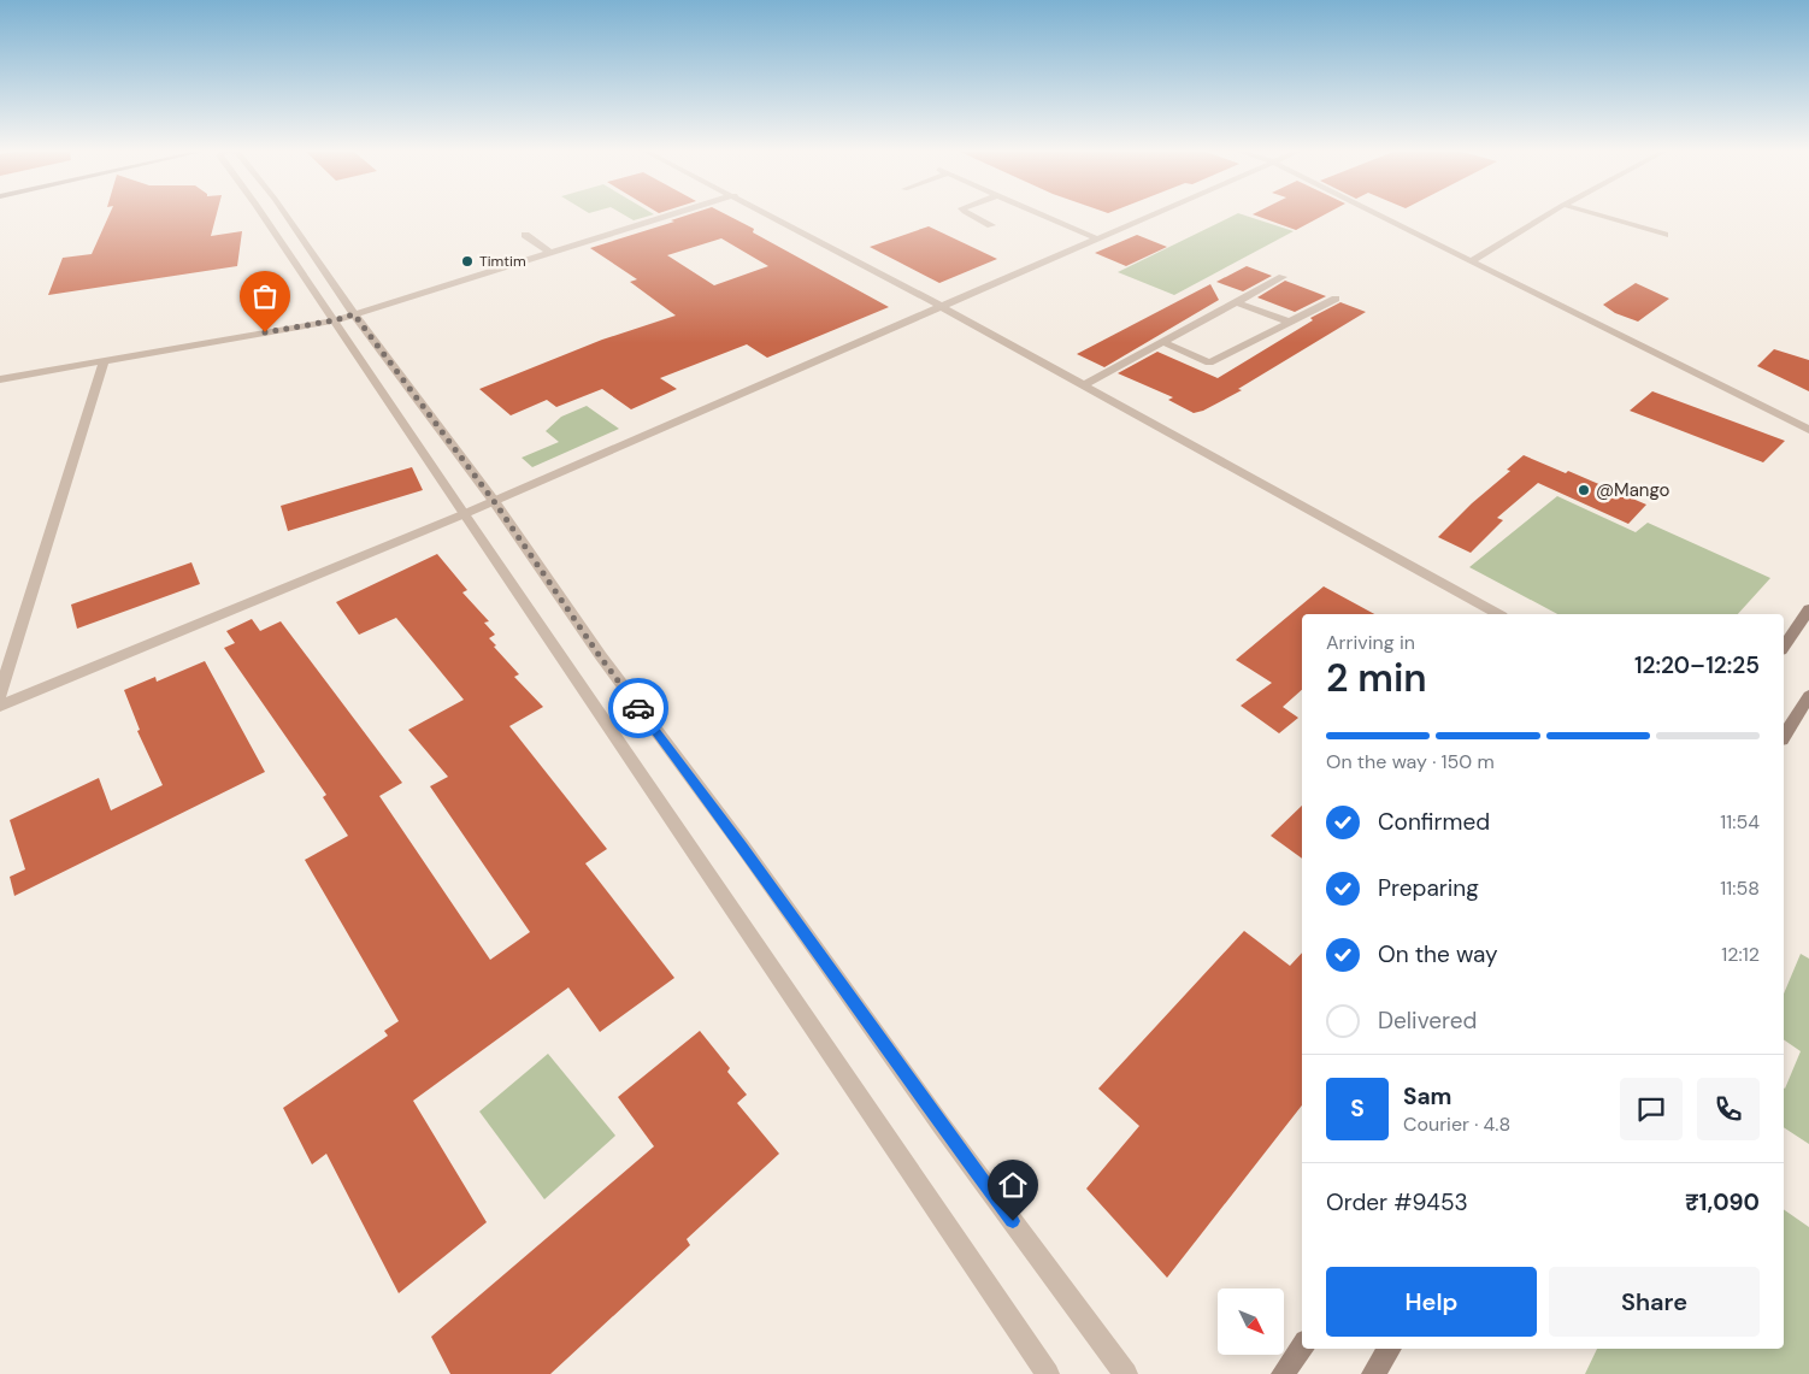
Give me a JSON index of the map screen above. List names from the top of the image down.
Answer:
{
  "places": ["Timtim", "@Mango"],
  "north": "bottom right",
  "page": {
    "heading": ["2 min", "Arriving in", "12:20–12:25"],
    "panel": [
      "Sam",
      "Courier · 4.8",
      "Order #9453",
      "₹1,090"
    ],
    "bar": "On the way · 150 m",
    "list": [
      ["Confirmed", "11:54"],
      ["Preparing", "11:58"],
      ["On the way", "12:12"],
      "Delivered"
    ],
    "round": "S",
    "buttons": ["Help", "Share"]
  }
}
